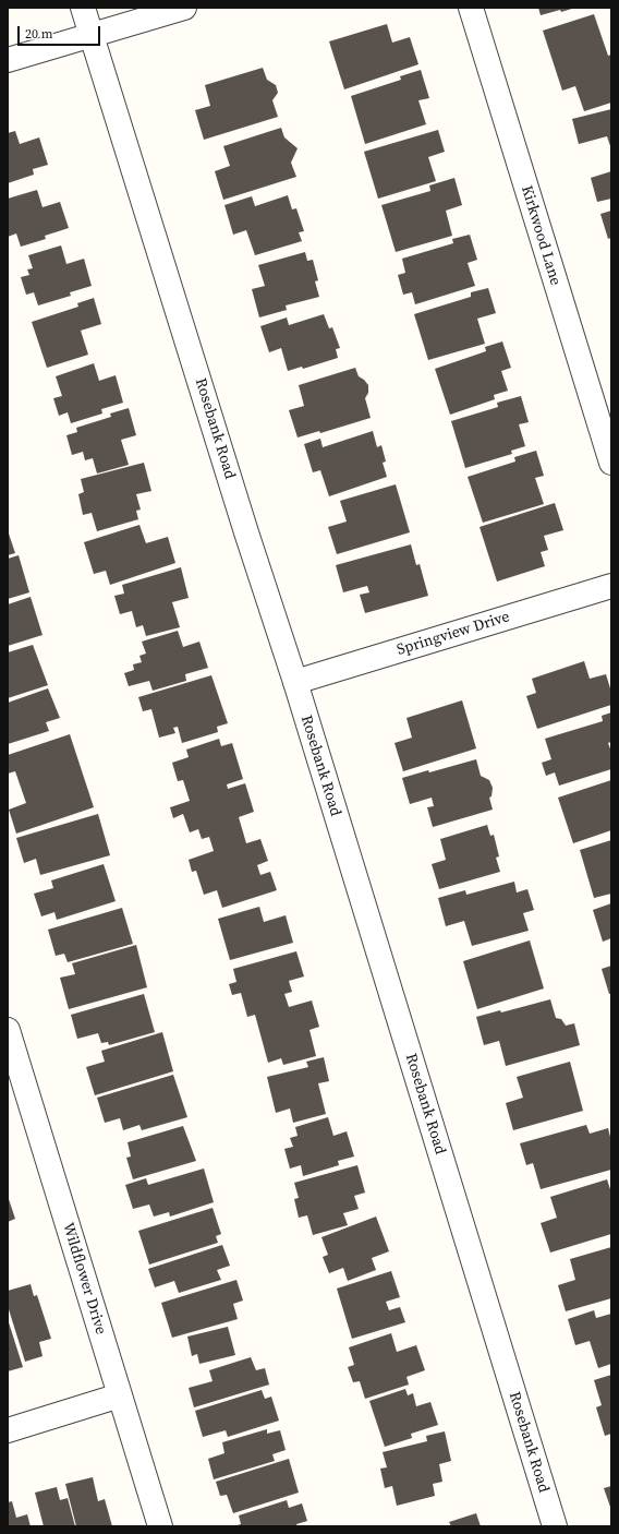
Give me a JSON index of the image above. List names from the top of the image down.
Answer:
{
  "streets": {
    "street": [
      "Kirkwood Lane",
      "Rosebank Road",
      "Springview Drive",
      "Wildflower Drive"
    ]
  },
  "crossings": [
    ["Rosebank Road", "Springview Drive"]
  ],
  "scale_bar": "20 m"
}
